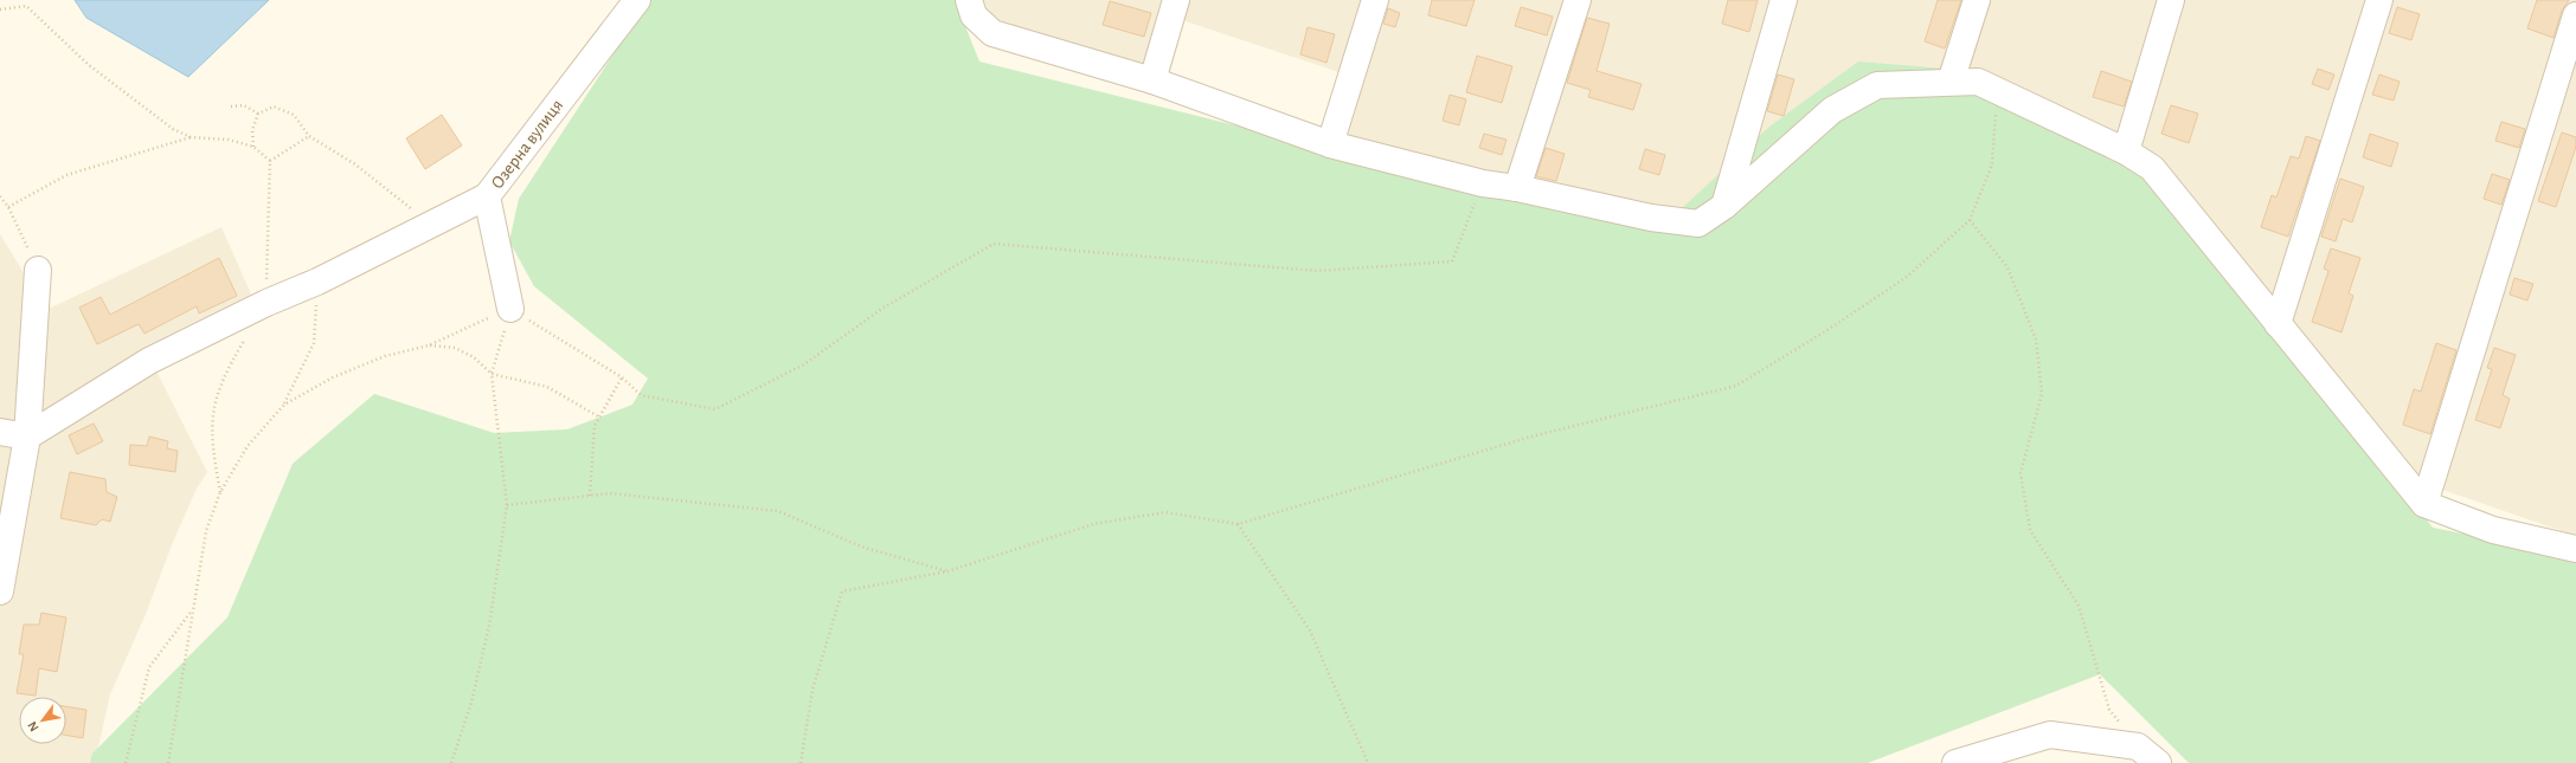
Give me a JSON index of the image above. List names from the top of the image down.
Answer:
{
  "streets": {
    "street": ["Озерна вулиця"]
  },
  "north": "bottom left"
}
